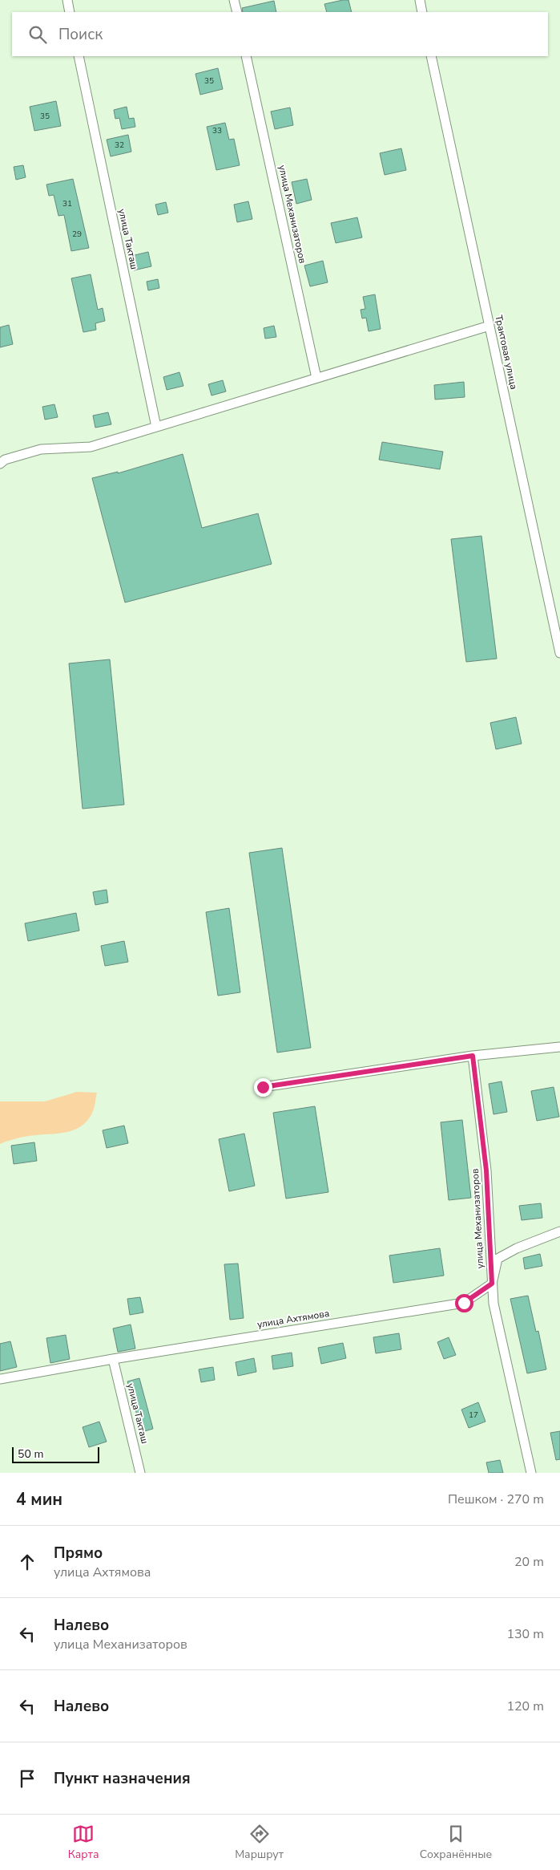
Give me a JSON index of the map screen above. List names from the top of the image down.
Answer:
{
  "streets": {
    "street": [
      "улица Механизаторов",
      "улица Такташ",
      "Трактовая улица",
      "улица Ахтямова"
    ]
  },
  "crossings": [
    ["улица Механизаторов", "улица Ахтямова"],
    ["улица Такташ", "улица Ахтямова"]
  ],
  "house_numbers": [
    "35",
    "35",
    "33",
    "32",
    "31",
    "29",
    "17"
  ],
  "scale_bar": "50 m",
  "page": {
    "search": "Поиск",
    "scale": "50 m",
    "heading": ["4 мин", "Пешком · 270 m"],
    "list": [
      ["Прямо", "улица Ахтямова", "20 m"],
      ["Налево", "улица Механизаторов", "130 m"],
      ["Налево", "120 m"],
      "Пункт назначения"
    ],
    "nav": ["Карта", "Маршрут", "Сохранённые"]
  }
}
